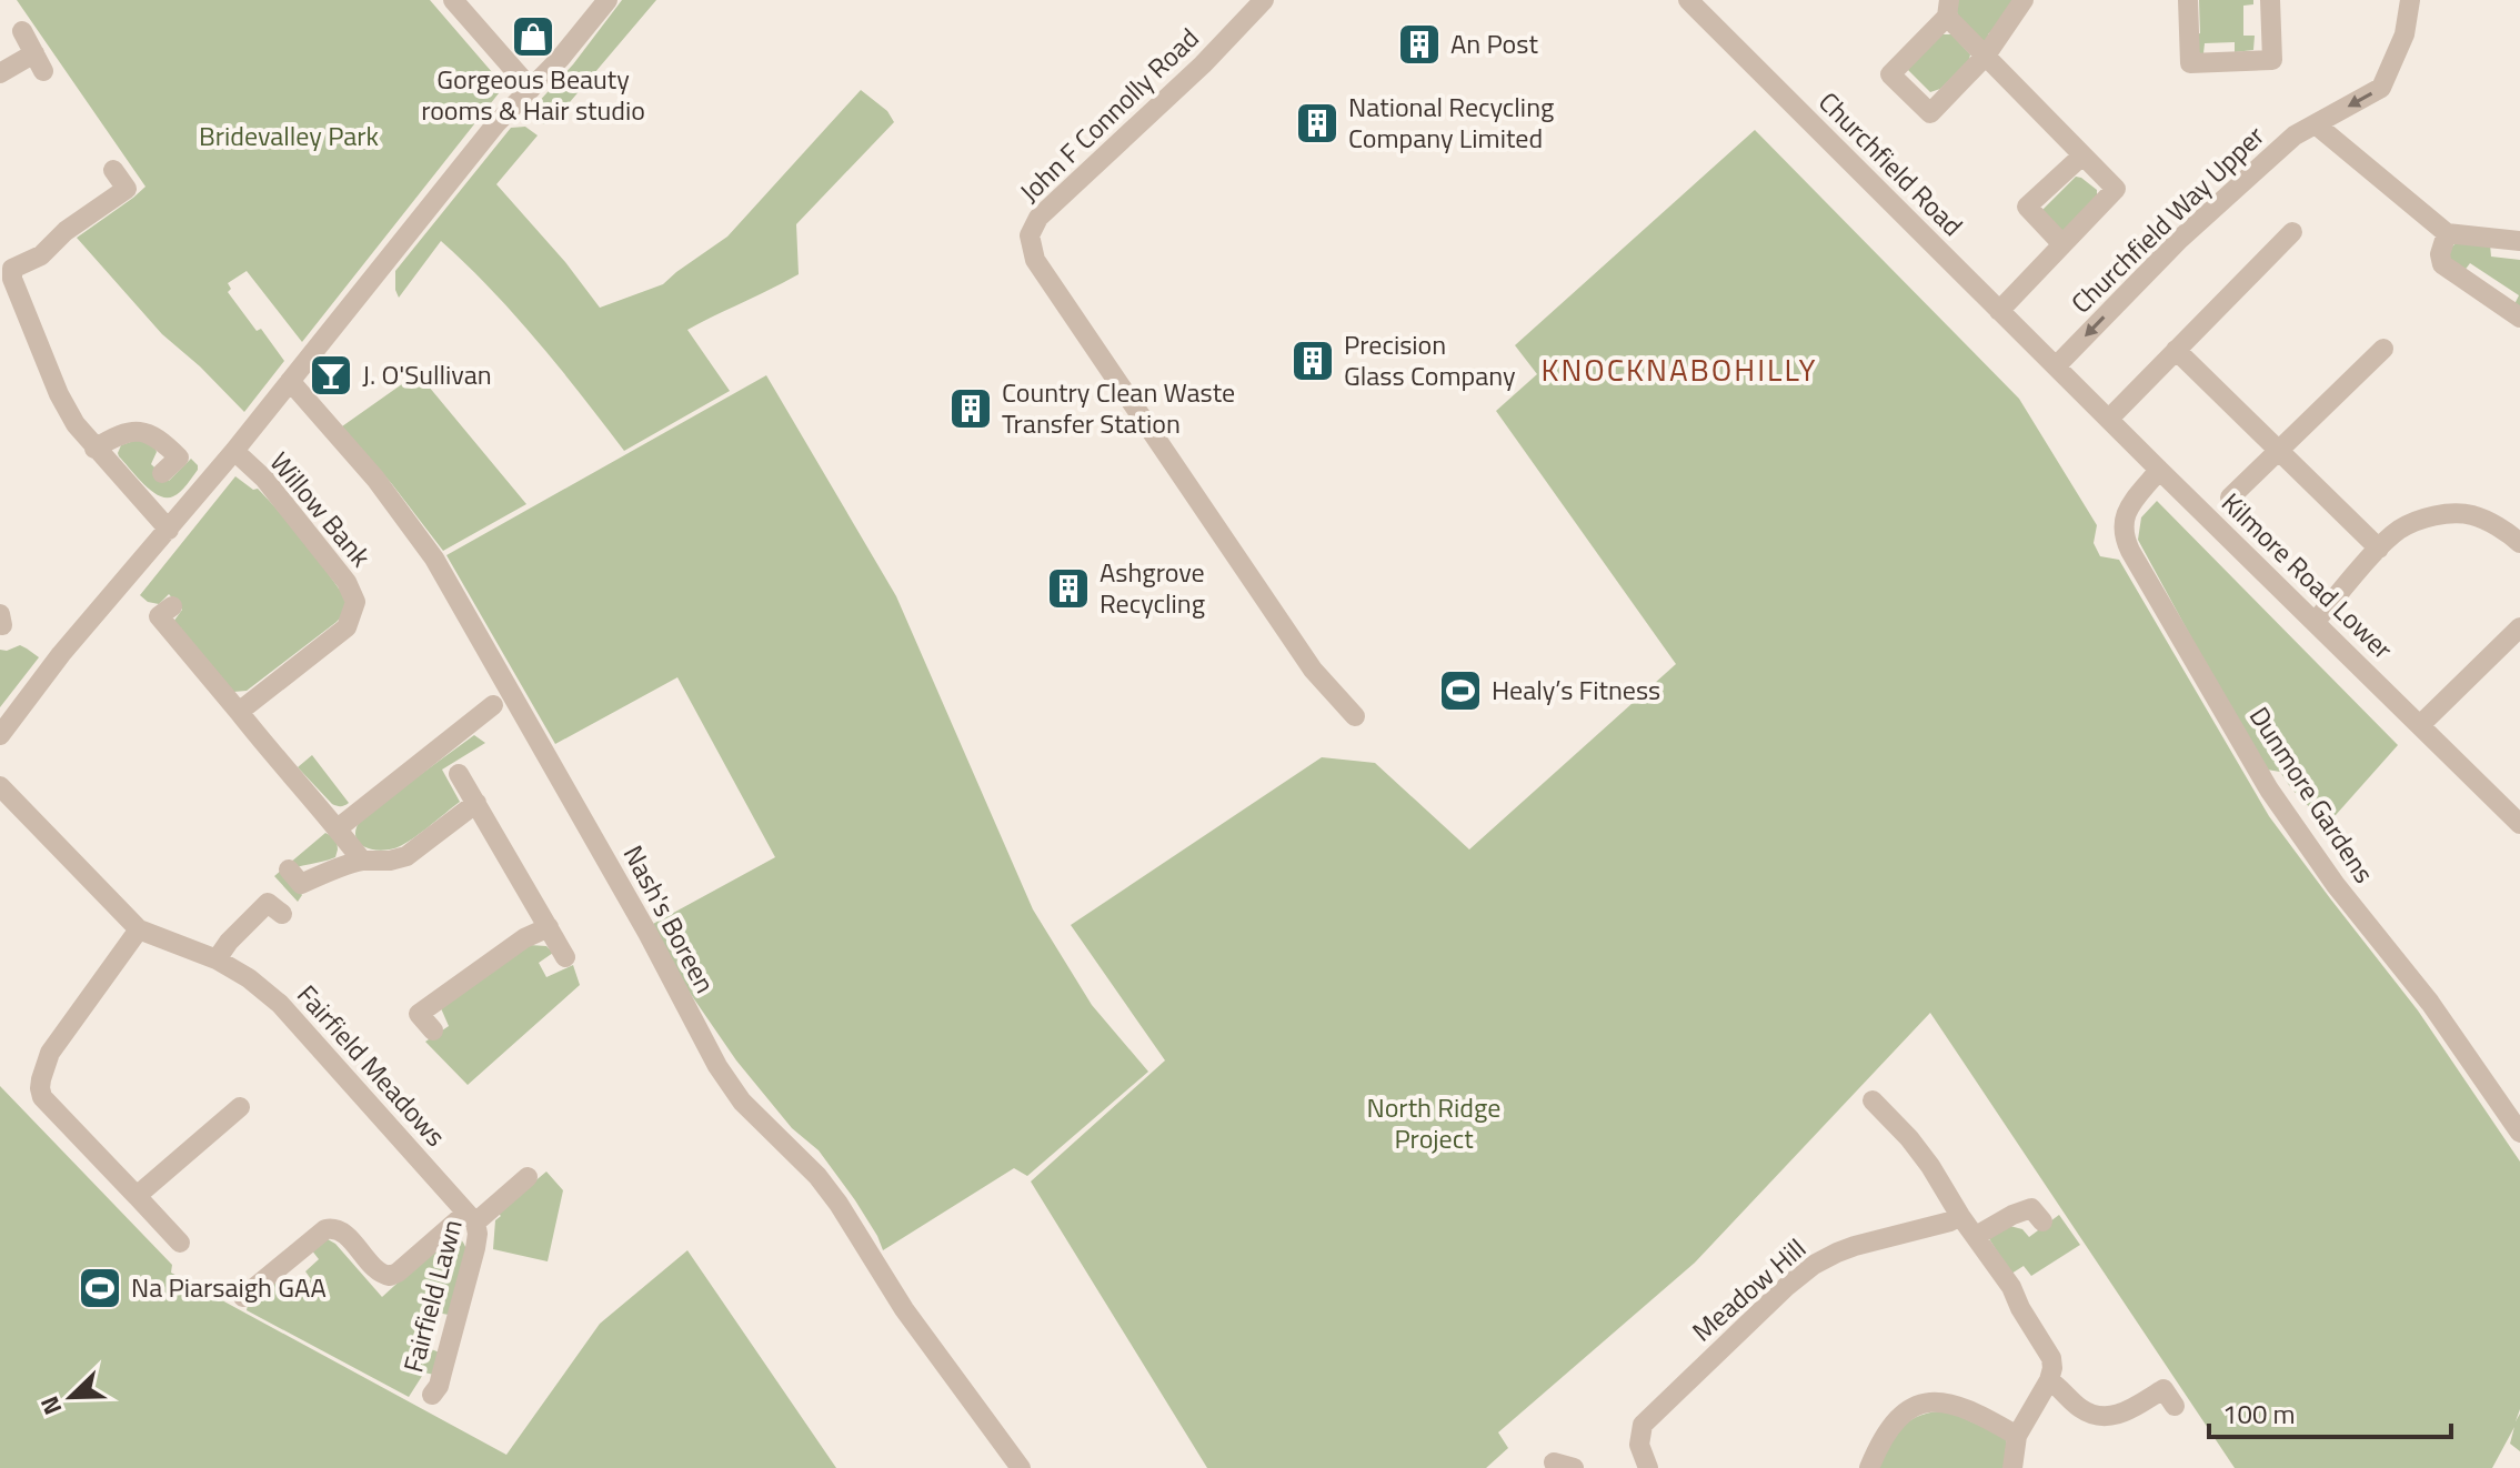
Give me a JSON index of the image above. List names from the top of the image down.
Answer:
{
  "streets": {
    "street": [
      "John F Connolly Road",
      "Churchfield Road",
      "Churchfield Way Upper",
      "Willow Bank",
      "Kilmore Road Lower",
      "Dunmore Gardens",
      "Nash's Boreen",
      "Fairfield Meadows",
      "Meadow Hill",
      "Fairfield Lawn"
    ]
  },
  "crossings": [
    ["Churchfield Road", "Churchfield Way Upper"],
    ["Churchfield Road", "Kilmore Road Lower"],
    ["Churchfield Way Upper", "Kilmore Road Lower"],
    ["Kilmore Road Lower", "Dunmore Gardens"],
    ["Fairfield Meadows", "Fairfield Lawn"]
  ],
  "districts": ["KNOCKNABOHILLY"],
  "parks": ["Bridevalley Park", "North Ridge Project"],
  "places": {
    "shop": ["Gorgeous Beauty rooms & Hair studio"],
    "building": [
      "An Post",
      "National Recycling Company Limited",
      "Precision Glass Company",
      "Country Clean Waste Transfer Station",
      "Ashgrove Recycling"
    ],
    "bar": ["J. O'Sullivan"],
    "sports": ["Healy’s Fitness", "Na Piarsaigh GAA"]
  },
  "scale_bar": "100 m",
  "north": "bottom left"
}
